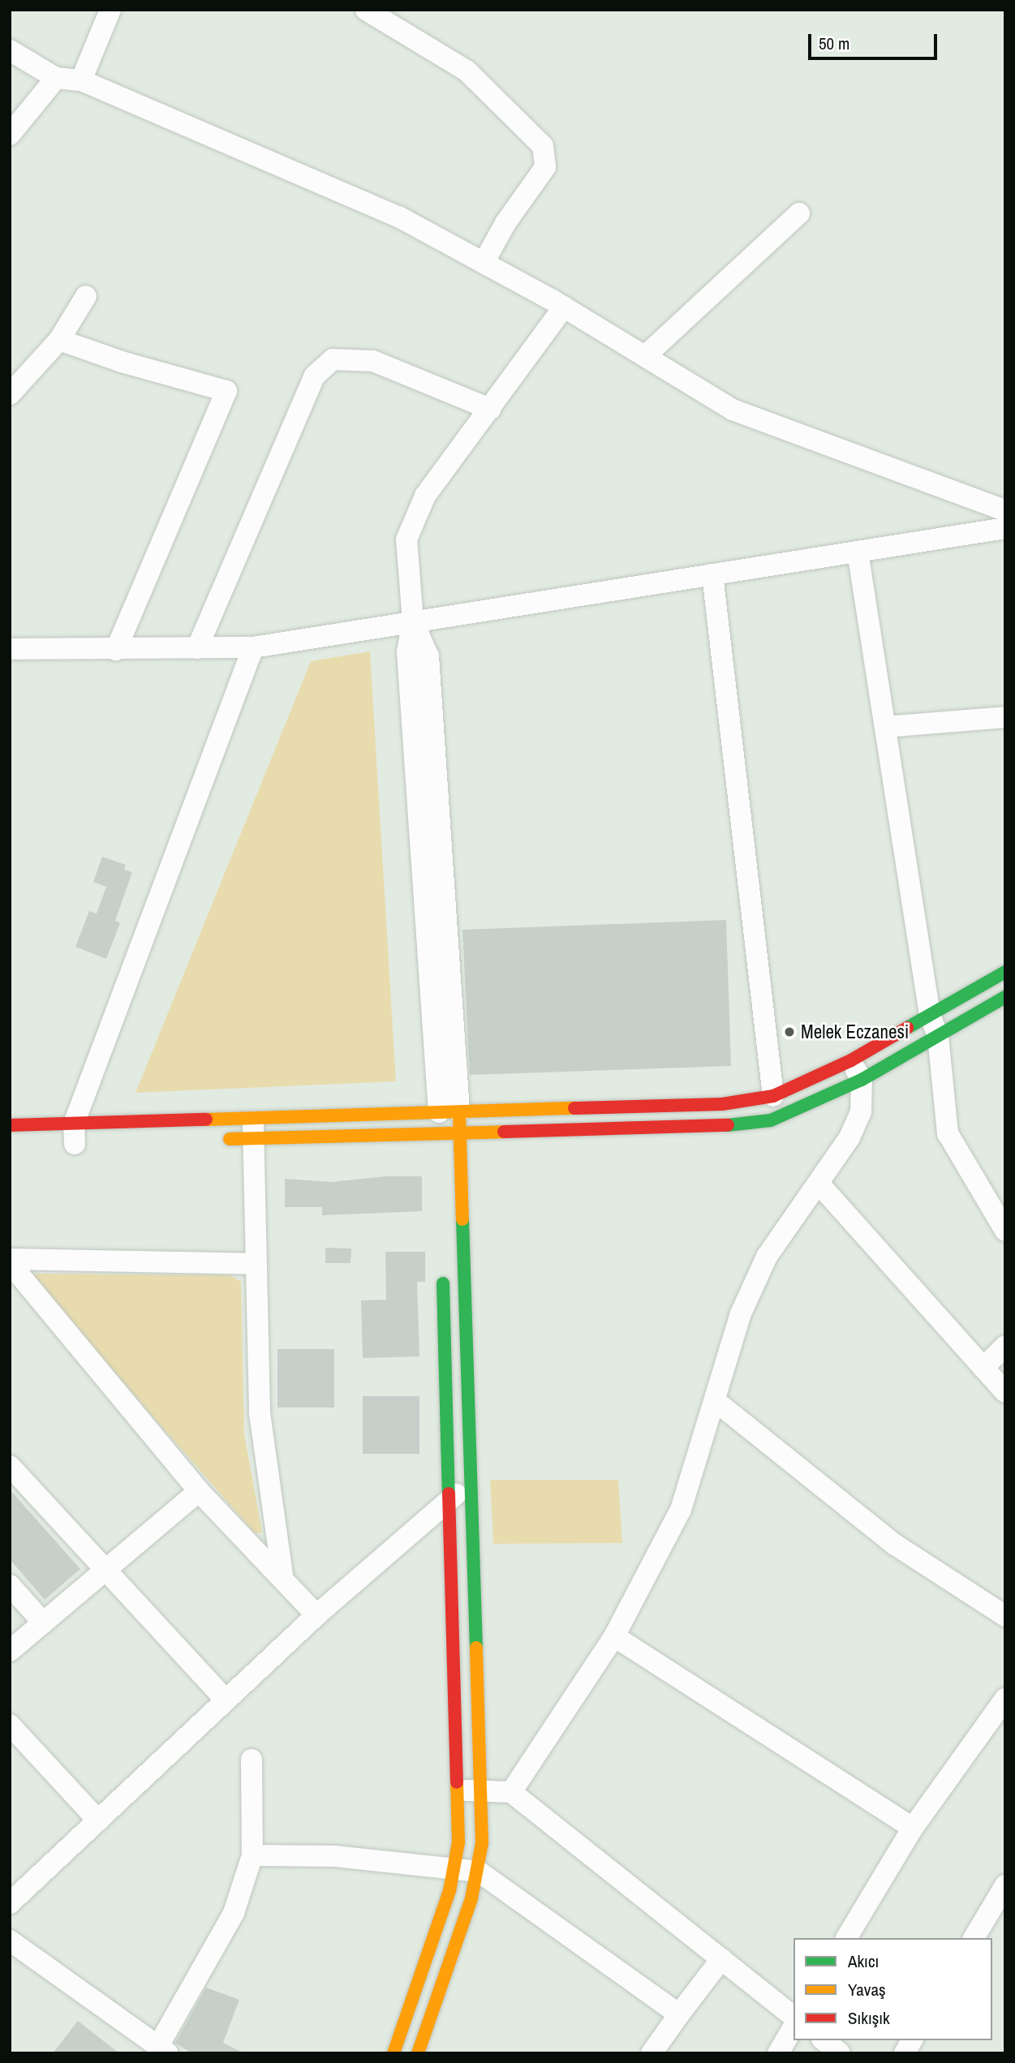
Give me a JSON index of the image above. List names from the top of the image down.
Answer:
{
  "places": ["Melek Eczanesi"],
  "legend": ["Akıcı", "Yavaş", "Sıkışık"],
  "scale_bar": "50 m"
}
